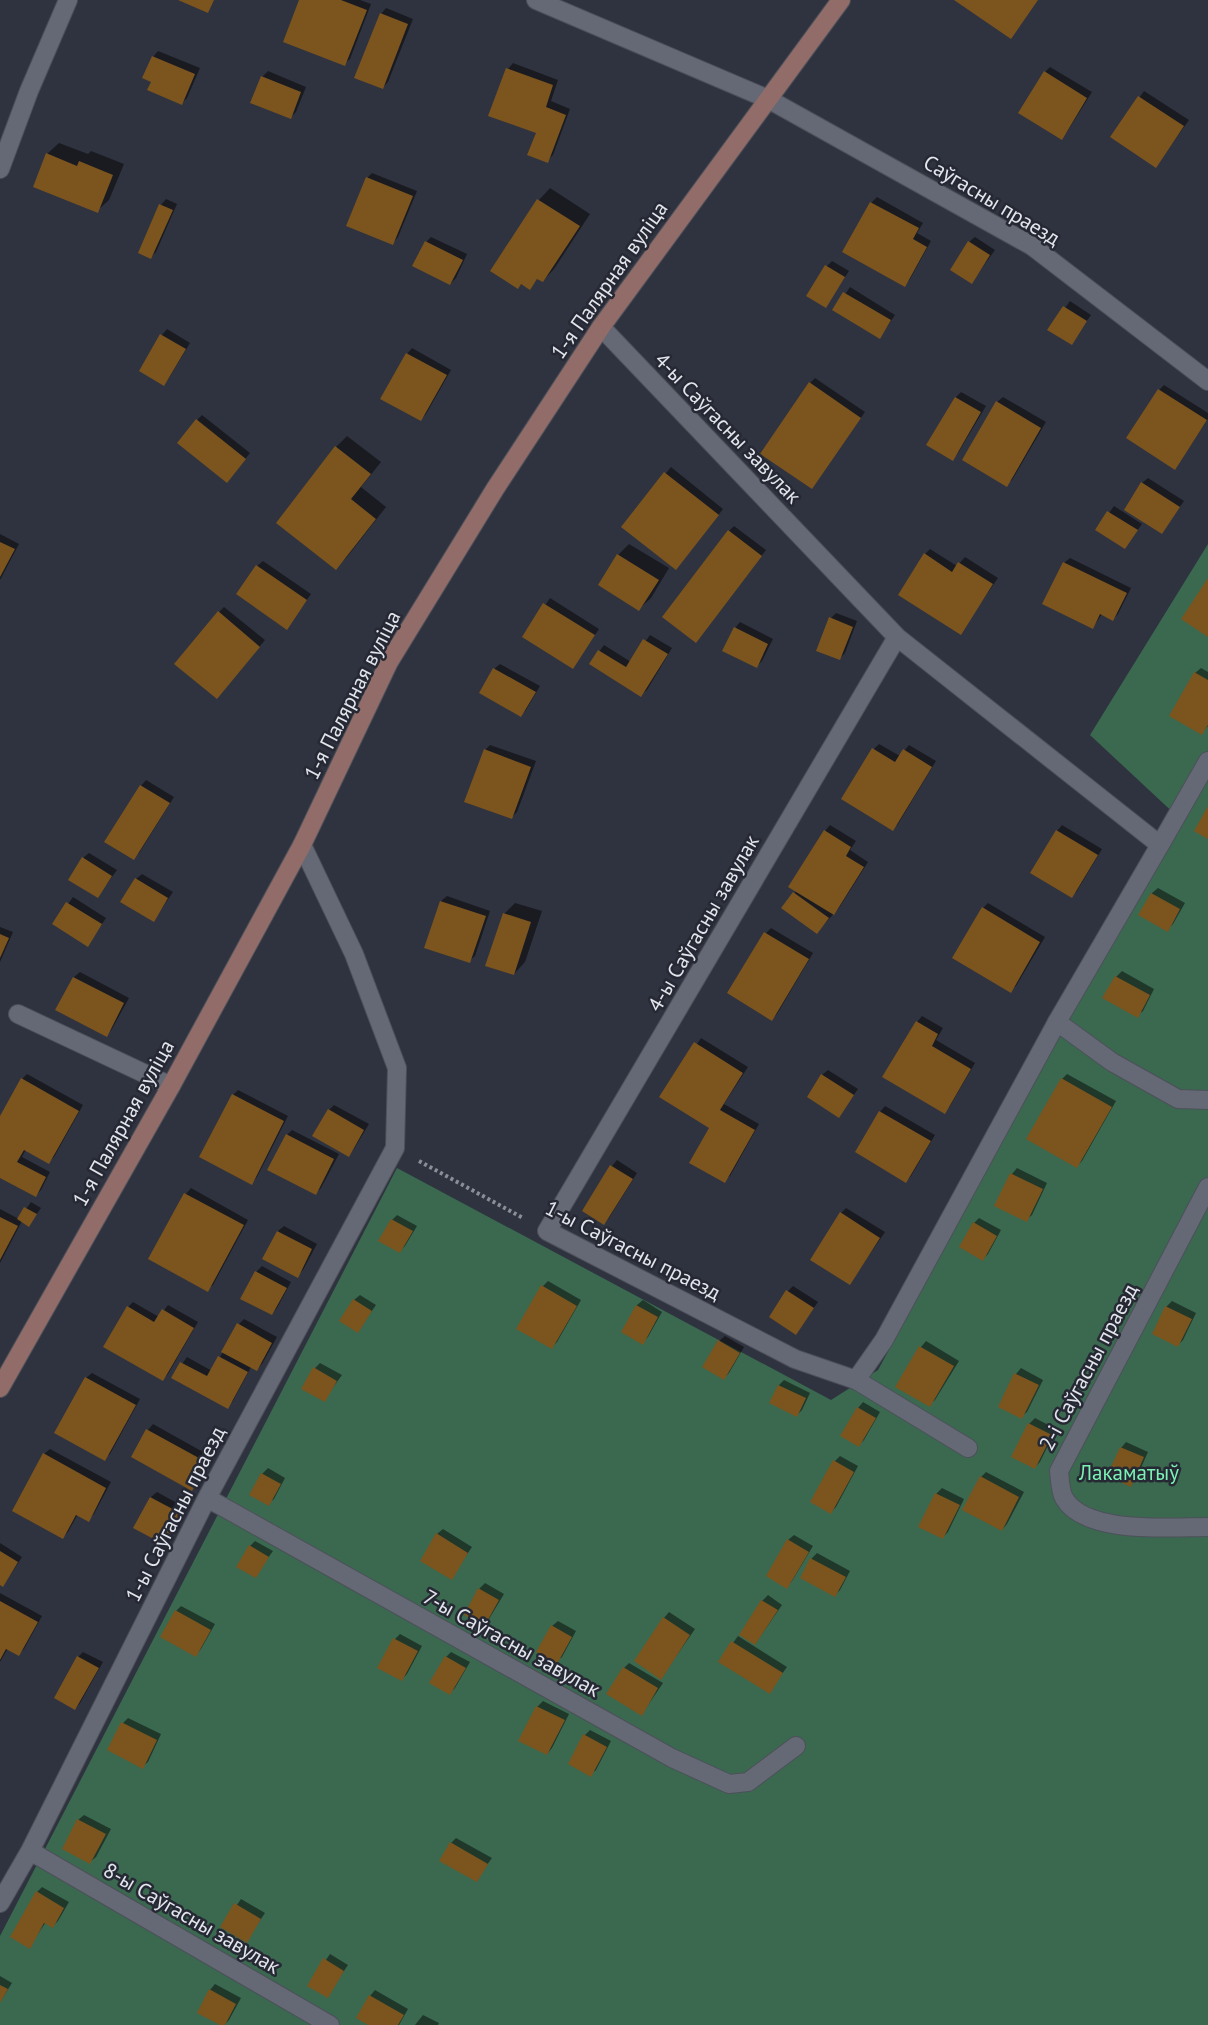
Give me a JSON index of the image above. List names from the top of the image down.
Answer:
{
  "streets": {
    "street": [
      "Саўгасны праезд",
      "1-я Палярная вуліца",
      "4-ы Саўгасны завулак",
      "1-ы Саўгасны праезд",
      "2-і Саўгасны праезд",
      "7-ы Саўгасны завулак",
      "8-ы Саўгасны завулак"
    ]
  },
  "crossings": [
    ["Саўгасны праезд", "1-я Палярная вуліца"],
    ["1-я Палярная вуліца", "4-ы Саўгасны завулак"],
    ["1-я Палярная вуліца", "1-ы Саўгасны праезд"],
    ["4-ы Саўгасны завулак", "1-ы Саўгасны праезд"],
    ["1-ы Саўгасны праезд", "7-ы Саўгасны завулак"],
    ["1-ы Саўгасны праезд", "8-ы Саўгасны завулак"]
  ],
  "parks": ["Лакаматыў"]
}
